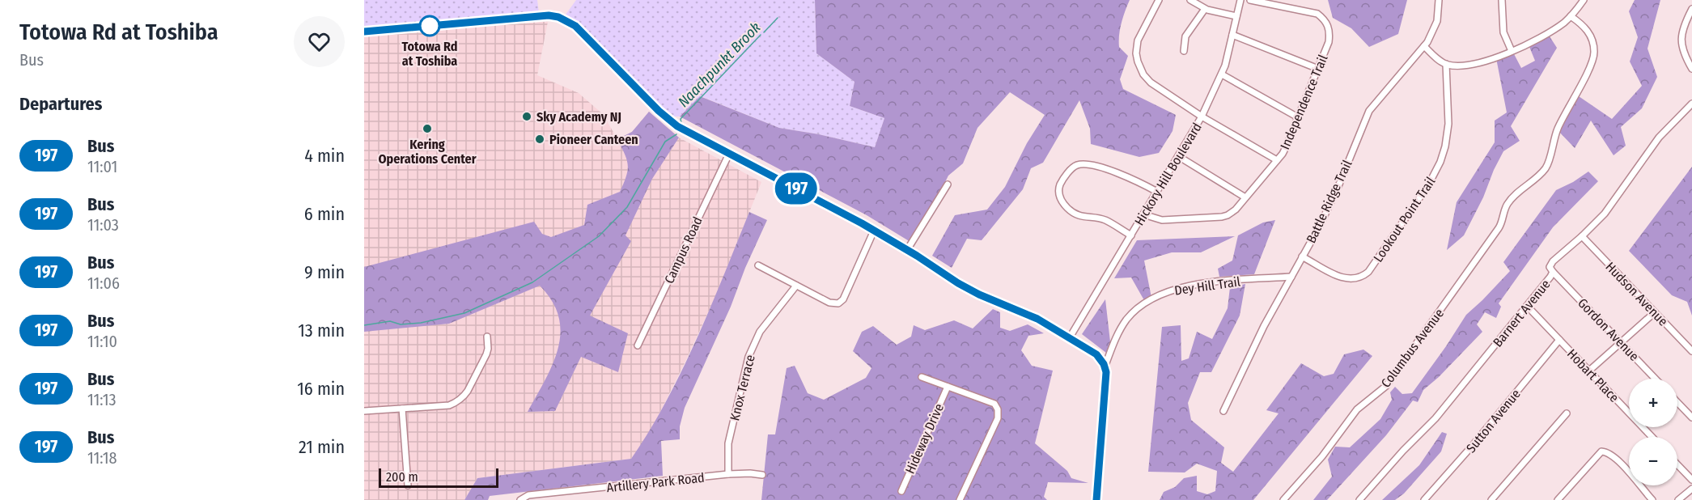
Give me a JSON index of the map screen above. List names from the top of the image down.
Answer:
{
  "streets": {
    "street": [
      "Independence Trail",
      "Hickory Hill Boulevard",
      "Battle Ridge Trail",
      "Lookout Point Trail",
      "Campus Road",
      "Dey Hill Trail",
      "Hudson Avenue",
      "Barnert Avenue",
      "Gordon Avenue",
      "Columbus Avenue",
      "Hobart Place",
      "Knox Terrace",
      "Sutton Avenue",
      "Hideway Drive",
      "Artillery Park Road"
    ]
  },
  "crossings": [
    ["Independence Trail", "Hickory Hill Boulevard"],
    ["Battle Ridge Trail", "Lookout Point Trail"],
    ["Battle Ridge Trail", "Dey Hill Trail"],
    ["Hudson Avenue", "Barnert Avenue"],
    ["Barnert Avenue", "Gordon Avenue"],
    ["Barnert Avenue", "Hobart Place"],
    ["Hobart Place", "Sutton Avenue"],
    ["Knox Terrace", "Artillery Park Road"]
  ],
  "water": ["Naachpunkt Brook"],
  "places": [
    "Totowa Rd at Toshiba",
    "Sky Academy NJ",
    "Kering Operations Center",
    "Pioneer Canteen"
  ],
  "lines": ["bus line 197"],
  "scale_bar": "200 m",
  "page": {
    "heading": [
      ["Totowa Rd at Toshiba", "Bus"],
      "Departures"
    ],
    "on_map": "197",
    "list": [
      {
        "mark": "197",
        "name": "Bus",
        "note": "11:01",
        "value": "4 min"
      },
      {
        "mark": "197",
        "name": "Bus",
        "note": "11:03",
        "value": "6 min"
      },
      {
        "mark": "197",
        "name": "Bus",
        "note": "11:06",
        "value": "9 min"
      },
      {
        "mark": "197",
        "name": "Bus",
        "note": "11:10",
        "value": "13 min"
      },
      {
        "mark": "197",
        "name": "Bus",
        "note": "11:13",
        "value": "16 min"
      },
      {
        "mark": "197",
        "name": "Bus",
        "note": "11:18",
        "value": "21 min"
      }
    ],
    "map_buttons": ["+", "−"],
    "scale": "200 m"
  }
}
